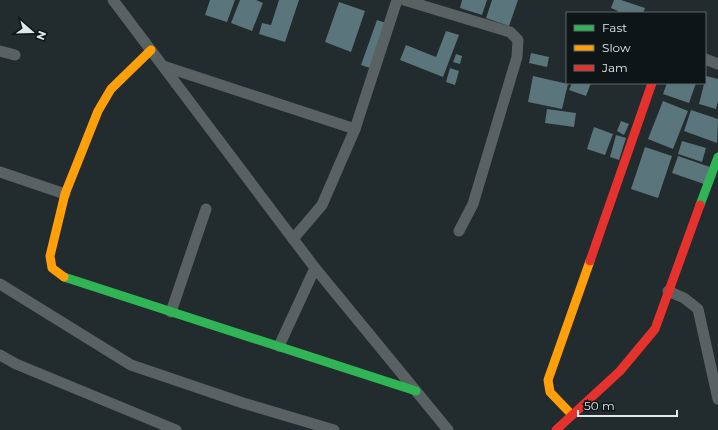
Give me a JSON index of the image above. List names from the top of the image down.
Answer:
{
  "legend": ["Fast", "Slow", "Jam"],
  "scale_bar": "50 m",
  "north": "right"
}
